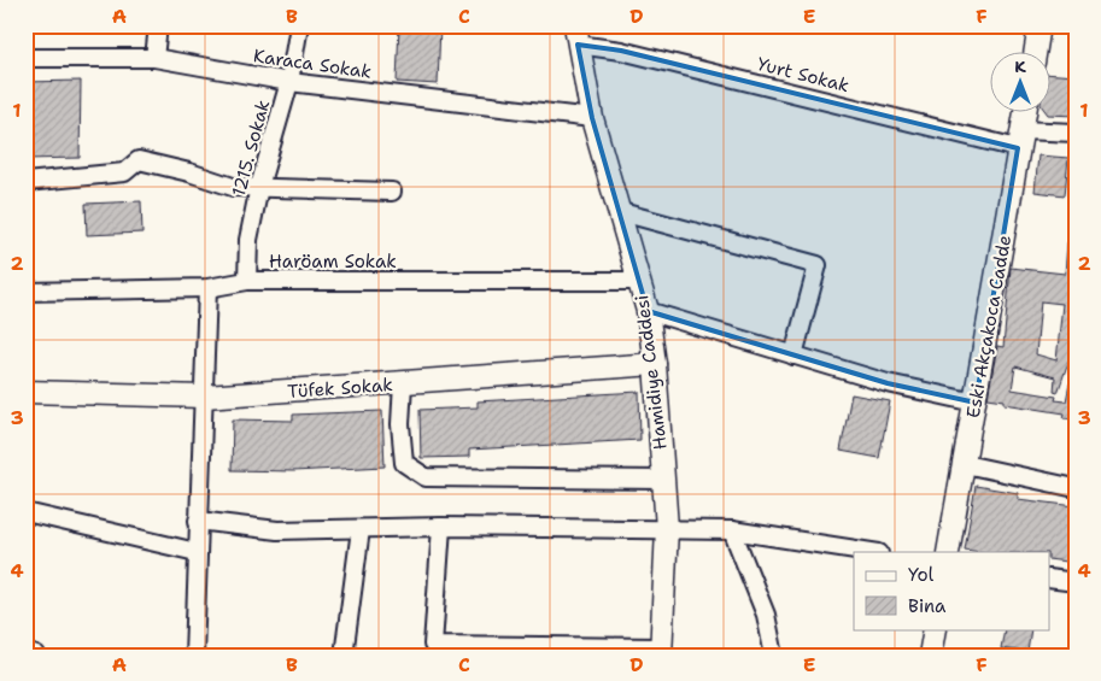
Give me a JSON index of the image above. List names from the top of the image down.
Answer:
{
  "streets": {
    "street": [
      "Karaca Sokak",
      "Yurt Sokak",
      "1215. Sokak",
      "Haröam Sokak",
      "Eski Akçakoca Cadde",
      "Hamidiye Caddesi",
      "Tüfek Sokak"
    ]
  },
  "crossings": [
    ["Karaca Sokak", "1215. Sokak"],
    ["Karaca Sokak", "Hamidiye Caddesi"],
    ["Yurt Sokak", "Eski Akçakoca Cadde"],
    ["Yurt Sokak", "Hamidiye Caddesi"],
    ["1215. Sokak", "Haröam Sokak"],
    ["Haröam Sokak", "Hamidiye Caddesi"],
    ["Hamidiye Caddesi", "Tüfek Sokak"]
  ],
  "legend": ["Yol", "Bina"],
  "north": "top",
  "grid": {
    "columns": [
      "A",
      "B",
      "C",
      "D",
      "E",
      "F"
    ],
    "rows": [
      "1",
      "2",
      "3",
      "4"
    ]
  }
}
